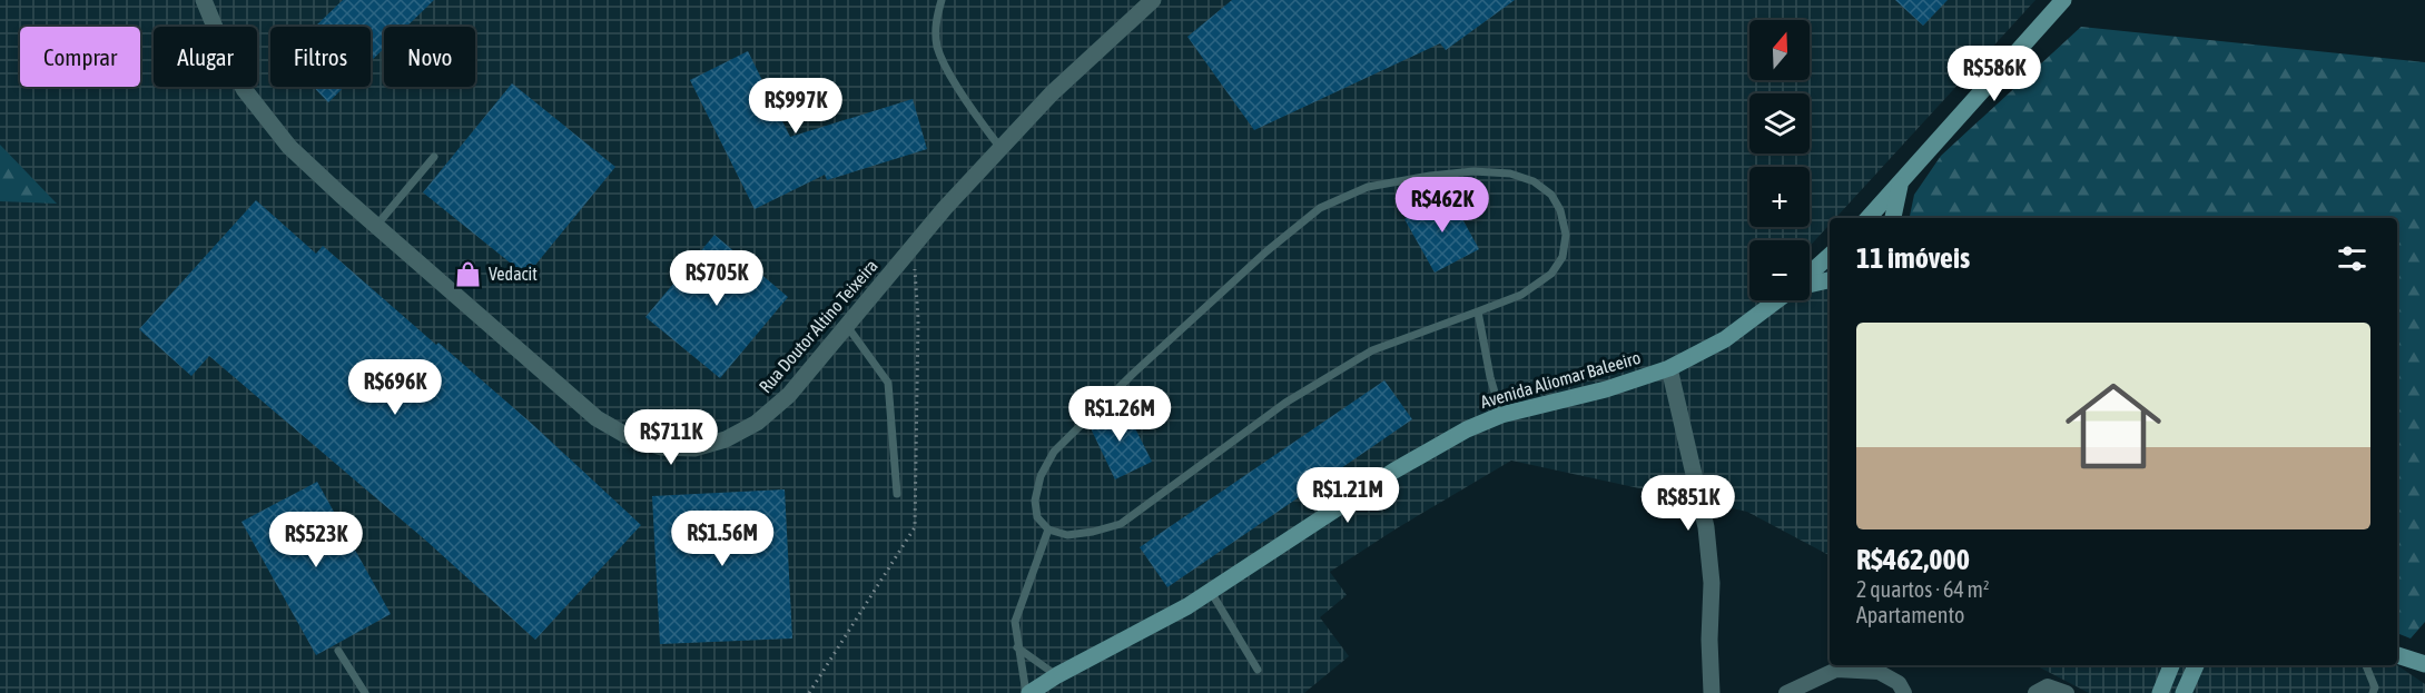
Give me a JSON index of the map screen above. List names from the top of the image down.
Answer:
{
  "streets": {
    "main road": ["Avenida Aliomar Baleeiro"],
    "street": ["Rua Doutor Altino Teixeira"]
  },
  "places": {
    "shop": ["Vedacit"]
  },
  "north": "top",
  "page": {
    "map_buttons": ["+", "−"],
    "chip": [
      "Comprar",
      "Alugar",
      "Filtros",
      "Novo"
    ],
    "price": [
      "R$586K",
      "R$997K",
      "R$462K",
      "R$705K",
      "R$696K",
      "R$1.26M",
      "R$711K",
      "R$1.21M",
      "R$851K",
      "R$1.56M",
      "R$523K"
    ],
    "heading": "11 imóveis",
    "list": [
      {
        "name": "R$462,000",
        "note": "2 quartos · 64 m² · Apartamento"
      }
    ]
  }
}
